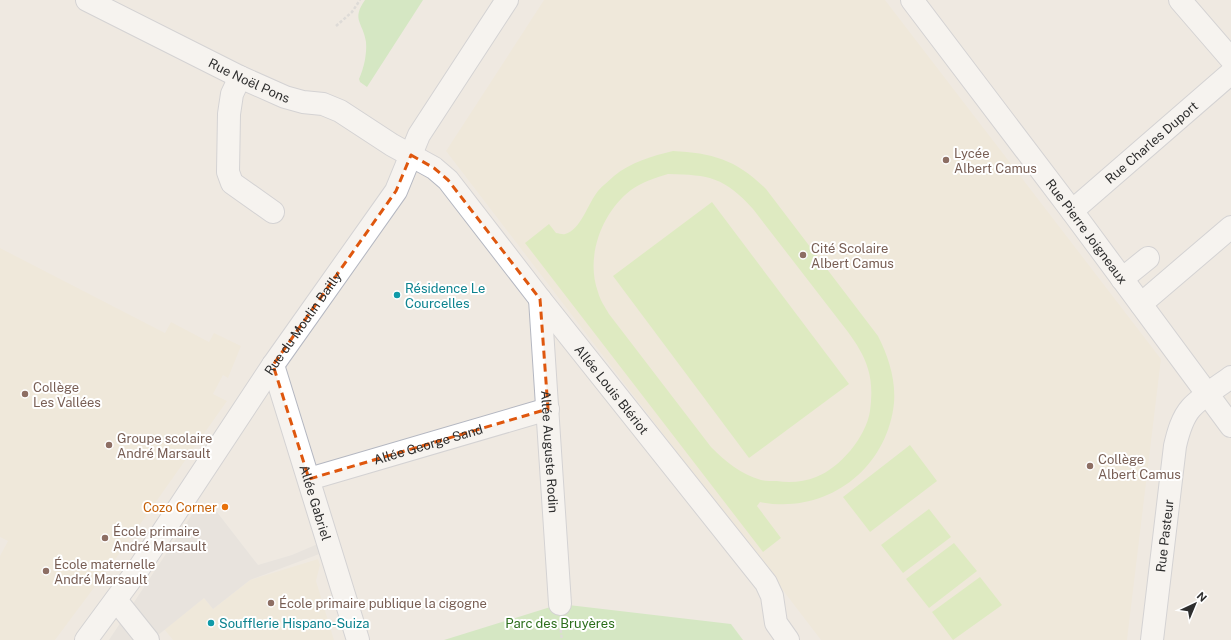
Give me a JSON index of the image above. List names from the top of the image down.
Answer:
{
  "streets": {
    "street": [
      "Rue Noël Pons",
      "Rue Charles Duport",
      "Rue Pierre Joigneaux",
      "Rue du Moulin Bailly",
      "Allée Louis Blériot",
      "Allée George Sand",
      "Allée Auguste Rodin",
      "Allée Gabriel",
      "Rue Pasteur"
    ]
  },
  "crossings": [
    ["Rue Noël Pons", "Rue du Moulin Bailly"],
    ["Rue Noël Pons", "Allée Louis Blériot"],
    ["Rue Charles Duport", "Rue Pierre Joigneaux"],
    ["Rue Pierre Joigneaux", "Rue Pasteur"],
    ["Rue du Moulin Bailly", "Allée Louis Blériot"],
    ["Rue du Moulin Bailly", "Allée Gabriel"],
    ["Allée Louis Blériot", "Allée Auguste Rodin"],
    ["Allée George Sand", "Allée Auguste Rodin"],
    ["Allée George Sand", "Allée Gabriel"]
  ],
  "parks": ["Parc des Bruyères"],
  "places": [
    "Lycée Albert Camus",
    "Cité Scolaire Albert Camus",
    "Résidence Le Courcelles",
    "Collège Les Vallées",
    "Groupe scolaire André Marsault",
    "Collège Albert Camus",
    "Cozo Corner",
    "École primaire André Marsault",
    "École maternelle André Marsault",
    "École primaire publique la cigogne",
    "Soufflerie Hispano-Suiza"
  ],
  "north": "top right"
}
